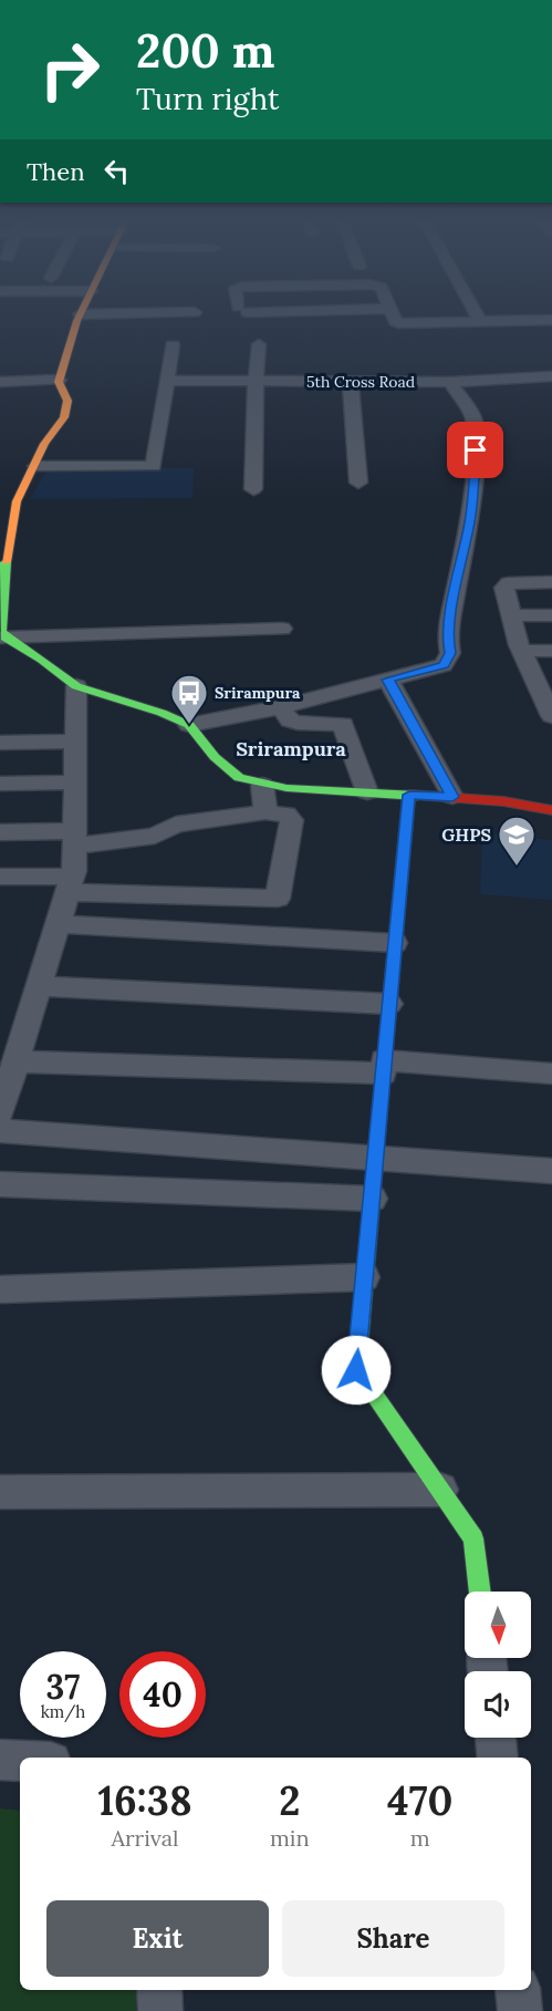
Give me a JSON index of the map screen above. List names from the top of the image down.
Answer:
{
  "streets": {
    "street": ["5th Cross Road"]
  },
  "districts": ["Srirampura"],
  "places": {
    "bus stop": ["Srirampura"],
    "school or university": ["GHPS"]
  },
  "north": "bottom",
  "page": {
    "turn": ["200 m", "Turn right"],
    "then": "Then",
    "speed": "37 km/h",
    "limit": "40",
    "eta": [
      "16:38",
      "Arrival",
      "2",
      "min",
      "470",
      "m"
    ],
    "buttons": ["Exit", "Share"]
  }
}
